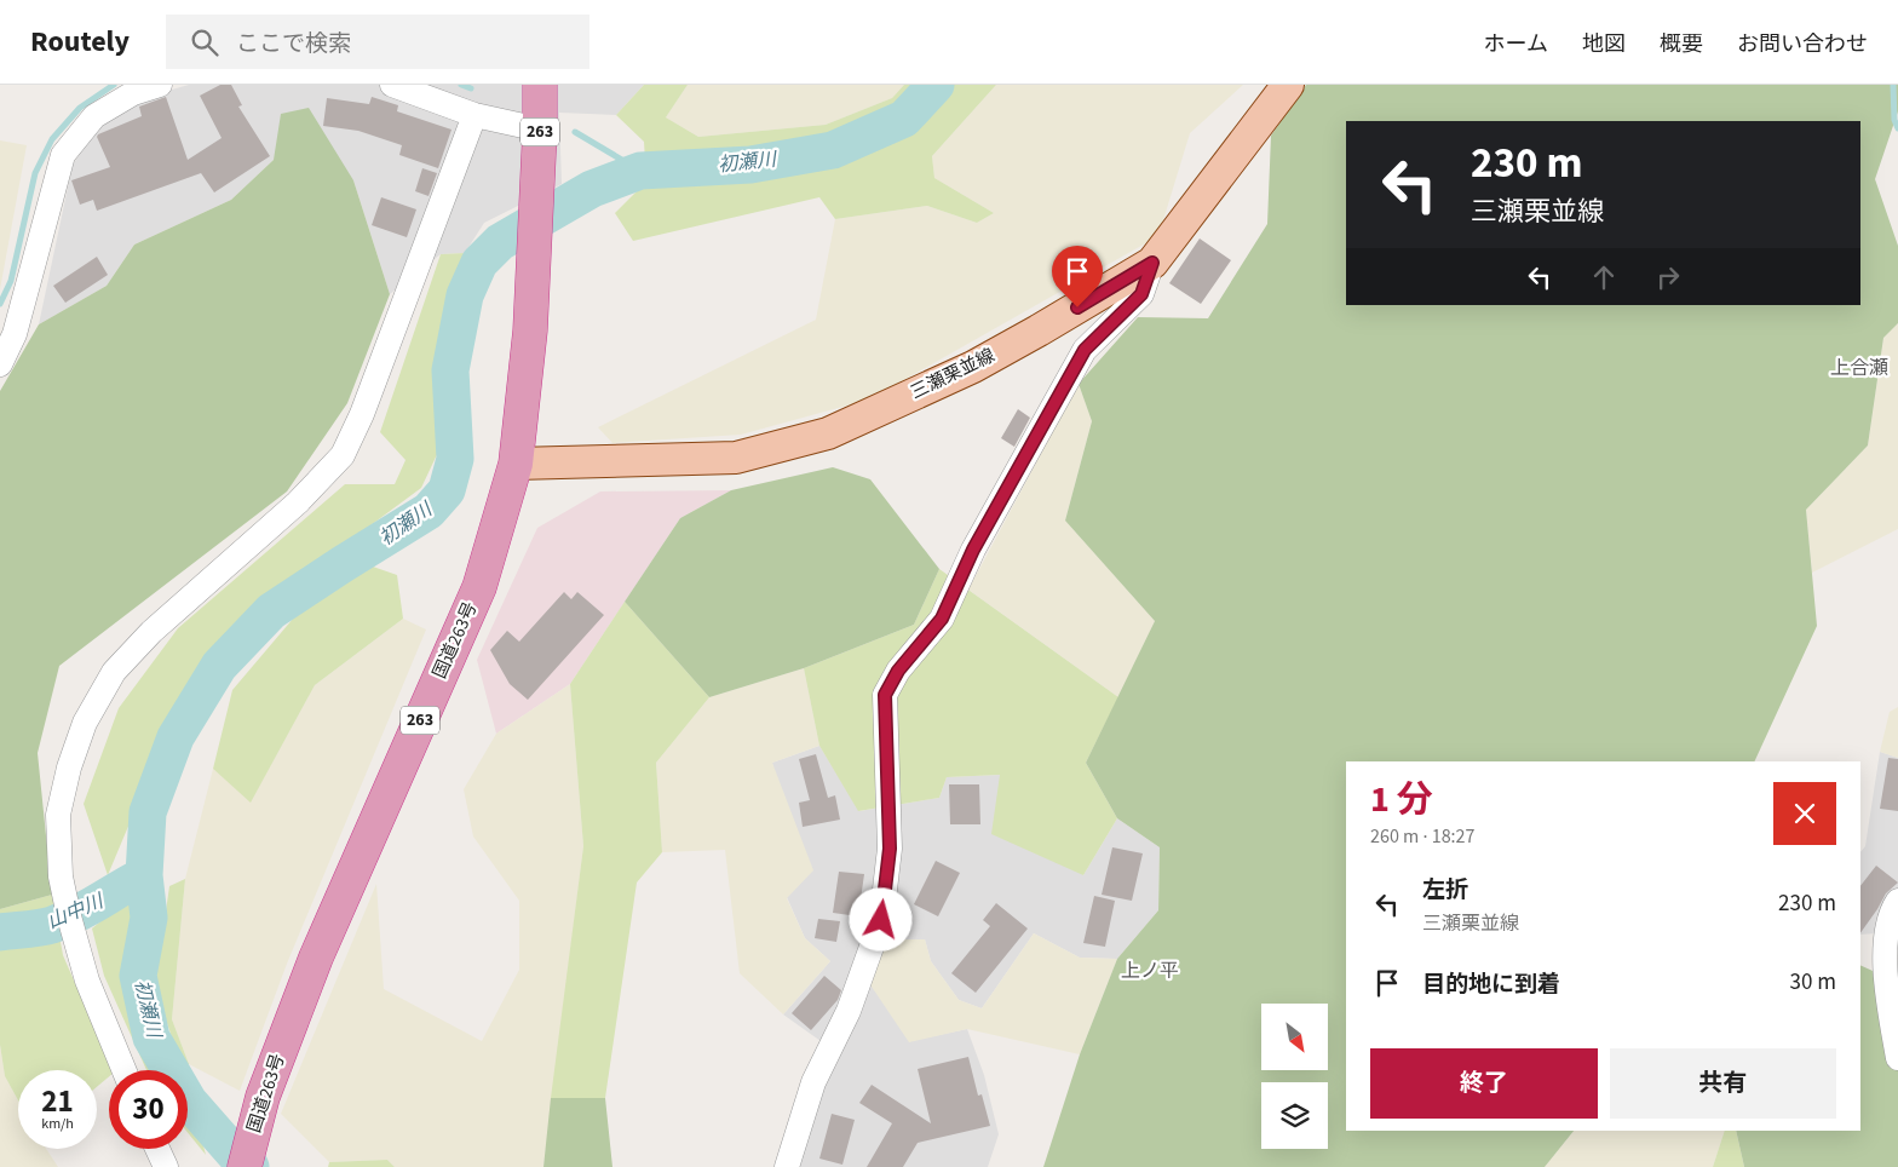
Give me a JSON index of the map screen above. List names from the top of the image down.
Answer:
{
  "streets": {
    "highway": ["263", "国道263号"],
    "main road": ["三瀬栗並線"]
  },
  "crossings": [
    ["三瀬栗並線", "国道263号"]
  ],
  "districts": ["上合瀬", "上ノ平"],
  "water": ["初瀬川", "山中川"],
  "north": "bottom right",
  "page": {
    "header": "Routely",
    "search": "ここで検索",
    "nav": [
      "ホーム",
      "地図",
      "概要",
      "お問い合わせ"
    ],
    "turn": ["230 m", "三瀬栗並線"],
    "heading": ["1 分", "260 m · 18:27"],
    "list": [
      {
        "name": "左折",
        "note": "三瀬栗並線",
        "value": "230 m"
      },
      {
        "name": "目的地に到着",
        "value": "30 m"
      }
    ],
    "buttons": ["終了", "共有"],
    "speed": "21 km/h",
    "limit": "30"
  }
}
